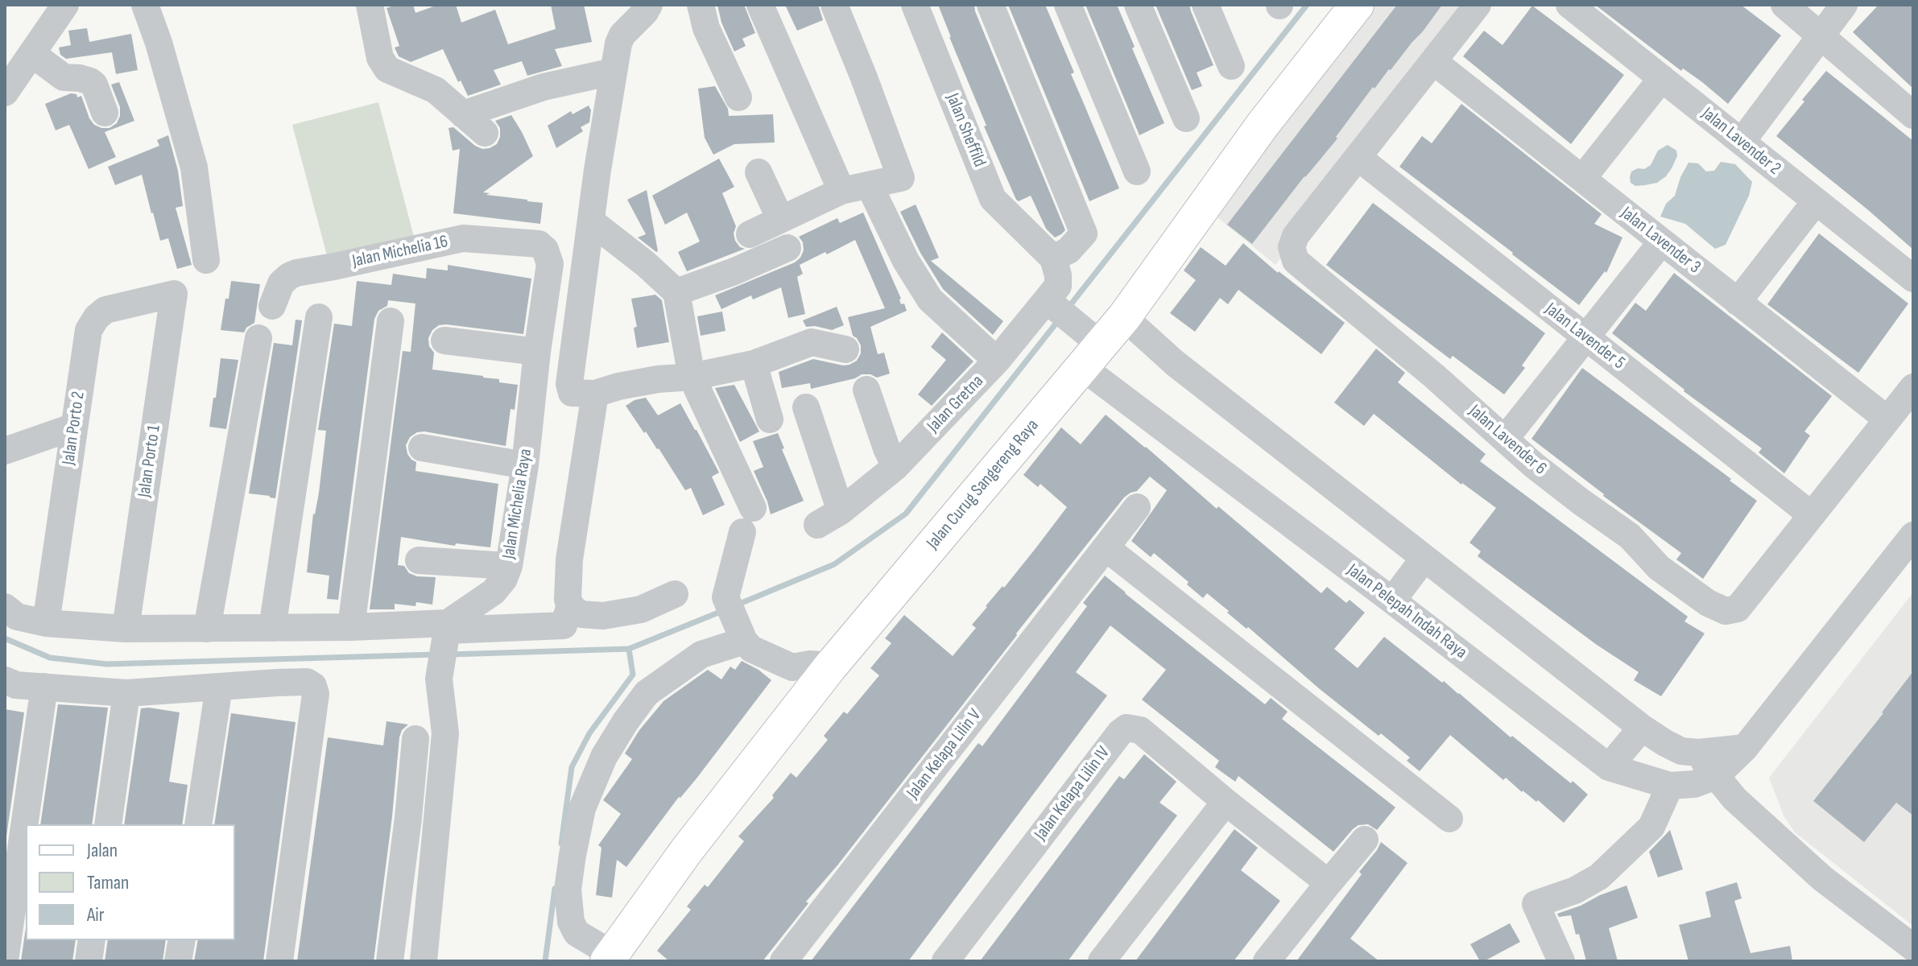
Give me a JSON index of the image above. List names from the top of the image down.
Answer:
{
  "streets": {
    "main road": ["Jalan Curug Sangereng Raya"],
    "street": [
      "Jalan Sheffild",
      "Jalan Lavender 2",
      "Jalan Lavender 3",
      "Jalan Michelia 16",
      "Jalan Lavender 5",
      "Jalan Gretna",
      "Jalan Porto 2",
      "Jalan Lavender 6",
      "Jalan Porto 1",
      "Jalan Michelia Raya",
      "Jalan Pelepah Indah Raya",
      "Jalan Kelapa Lilin V",
      "Jalan Kelapa Lilin IV"
    ]
  },
  "crossings": [
    ["Jalan Sheffild", "Jalan Gretna"],
    ["Jalan Michelia 16", "Jalan Michelia Raya"],
    ["Jalan Lavender 5", "Jalan Lavender 6"],
    ["Jalan Gretna", "Jalan Pelepah Indah Raya"],
    ["Jalan Porto 2", "Jalan Porto 1"],
    ["Jalan Curug Sangereng Raya", "Jalan Pelepah Indah Raya"]
  ],
  "legend": ["Jalan", "Taman", "Air"]
}
